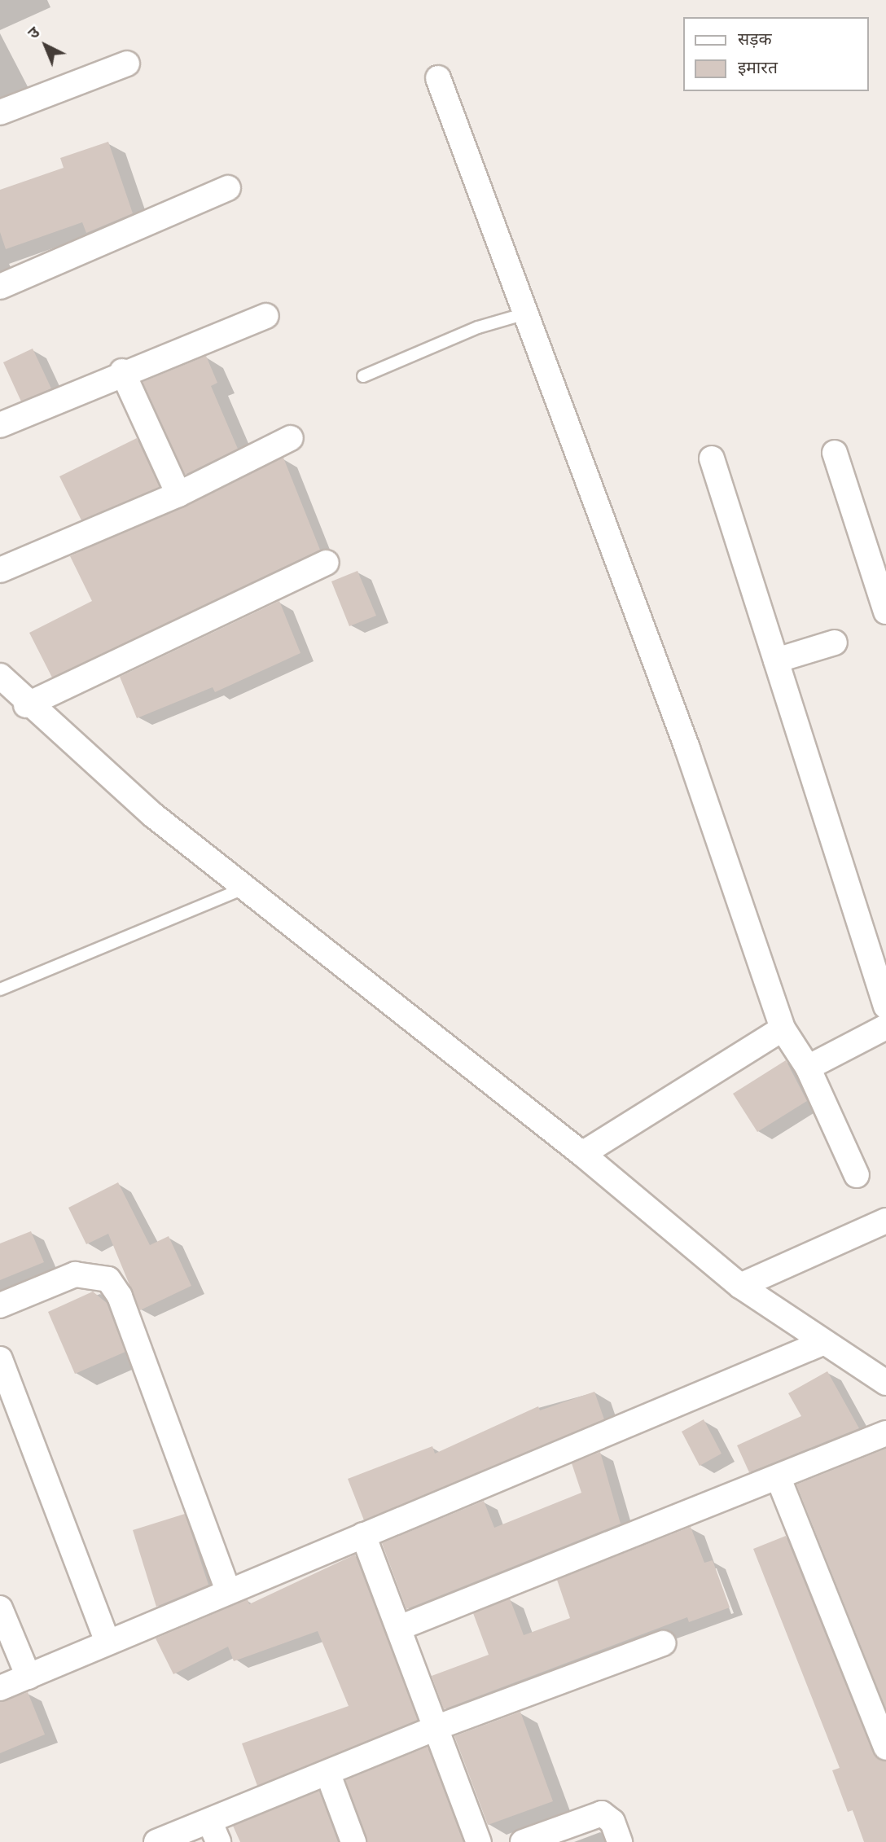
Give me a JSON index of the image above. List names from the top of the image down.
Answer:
{
  "legend": ["सड़क", "इमारत"],
  "north": "top left"
}
